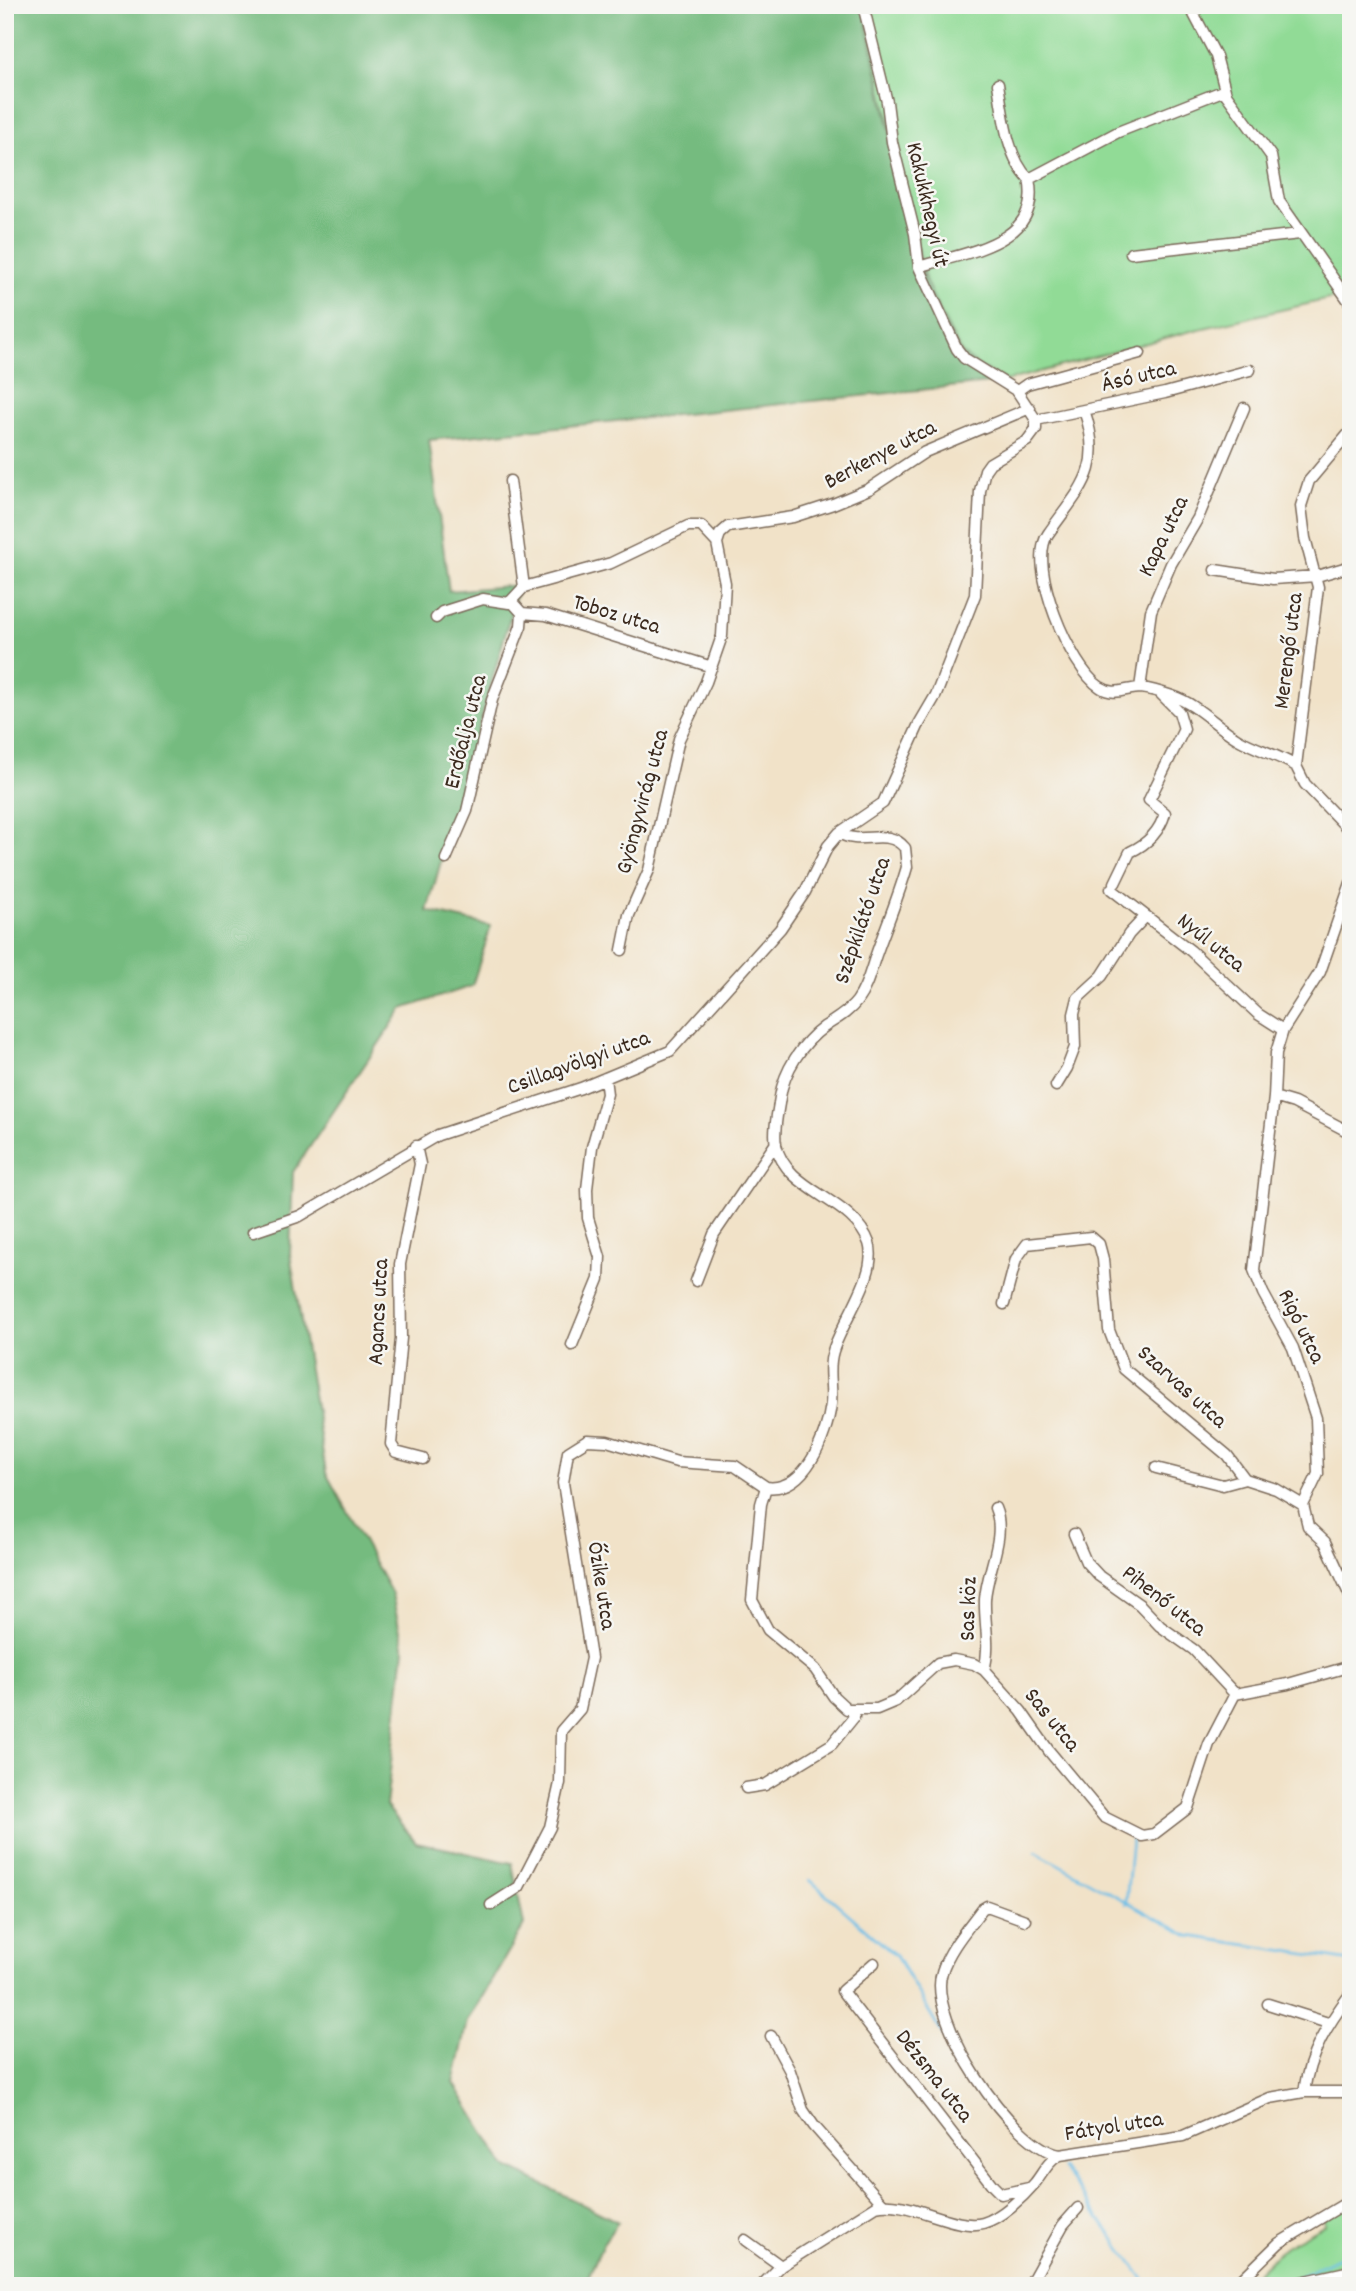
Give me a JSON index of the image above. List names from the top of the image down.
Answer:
{
  "streets": {
    "street": [
      "Kakukkhegyi út",
      "Ásó utca",
      "Berkenye utca",
      "Kapa utca",
      "Toboz utca",
      "Merengő utca",
      "Erdőalja utca",
      "Gyöngyvirág utca",
      "Szépkilátó utca",
      "Nyúl utca",
      "Csillagvölgyi utca",
      "Agancs utca",
      "Rigó utca",
      "Szarvas utca",
      "Őzike utca",
      "Pihenő utca",
      "Sas köz",
      "Sas utca",
      "Dézsma utca",
      "Fátyol utca"
    ]
  },
  "crossings": [
    ["Berkenye utca", "Gyöngyvirág utca"],
    ["Toboz utca", "Erdőalja utca"],
    ["Toboz utca", "Gyöngyvirág utca"],
    ["Szépkilátó utca", "Csillagvölgyi utca"],
    ["Csillagvölgyi utca", "Agancs utca"],
    ["Pihenő utca", "Sas utca"],
    ["Sas köz", "Sas utca"],
    ["Dézsma utca", "Fátyol utca"]
  ]
}
